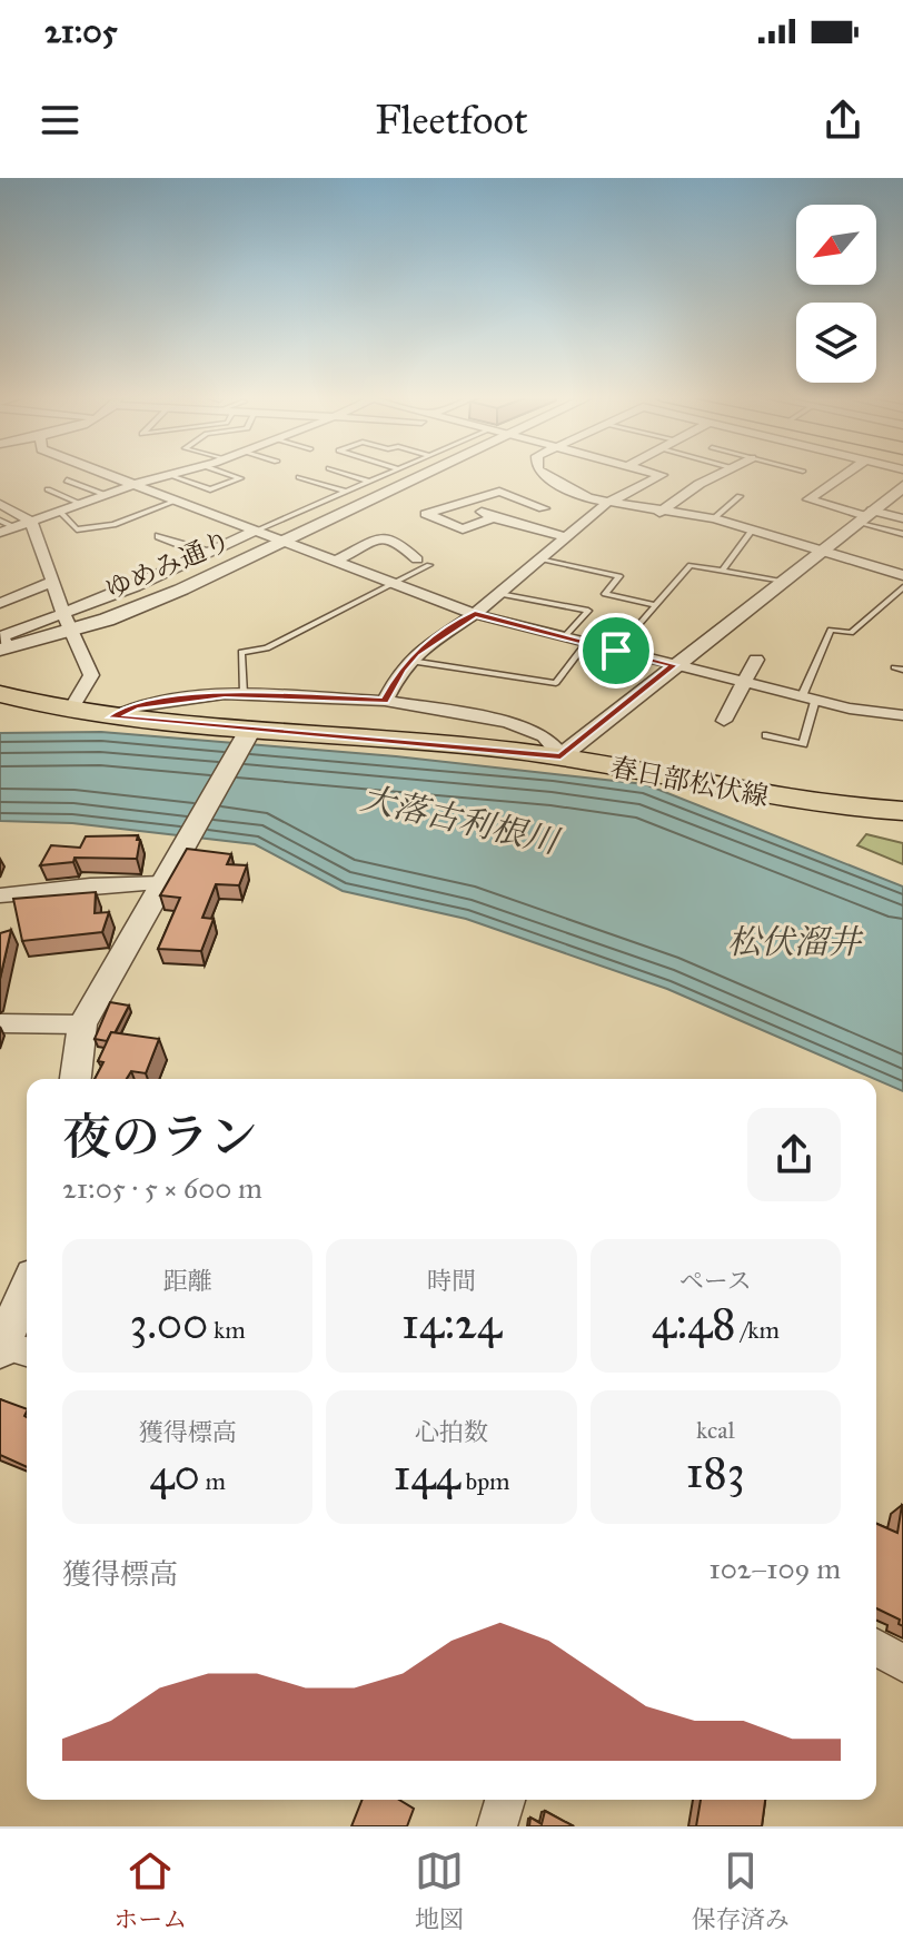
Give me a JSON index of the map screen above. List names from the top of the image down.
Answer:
{
  "streets": {
    "main road": ["春日部松伏線"],
    "street": ["ゆめみ通り"]
  },
  "water": ["大落古利根川", "松伏溜井"],
  "north": "bottom left",
  "page": {
    "status": "21:05",
    "header": "Fleetfoot",
    "heading": ["夜のラン", "21:05 · 5 × 600 m"],
    "stats": [
      ["距離", "3.00 km"],
      ["時間", "14:24"],
      ["ペース", "4:48 /km"],
      ["獲得標高", "40 m"],
      ["心拍数", "144 bpm"],
      ["kcal", "183"]
    ],
    "chart": ["獲得標高", "102–109 m"],
    "tabs": ["ホーム", "地図", "保存済み"]
  }
}
